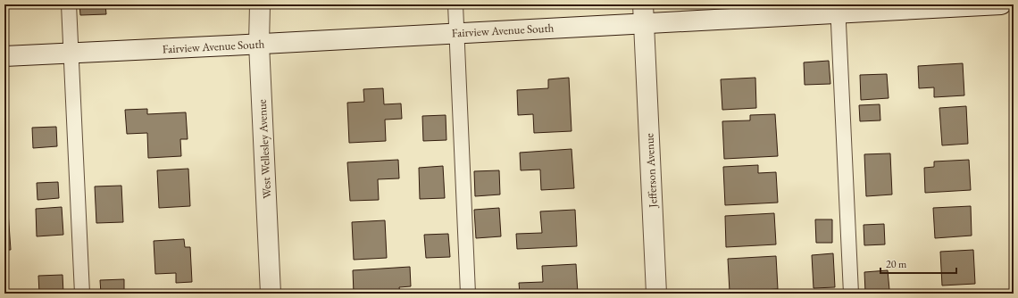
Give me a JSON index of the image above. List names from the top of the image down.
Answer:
{
  "streets": {
    "street": ["Fairview Avenue South", "West Wellesley Avenue", "Jefferson Avenue"]
  },
  "crossings": [
    ["Fairview Avenue South", "West Wellesley Avenue"],
    ["Fairview Avenue South", "Jefferson Avenue"]
  ],
  "scale_bar": "20 m"
}
